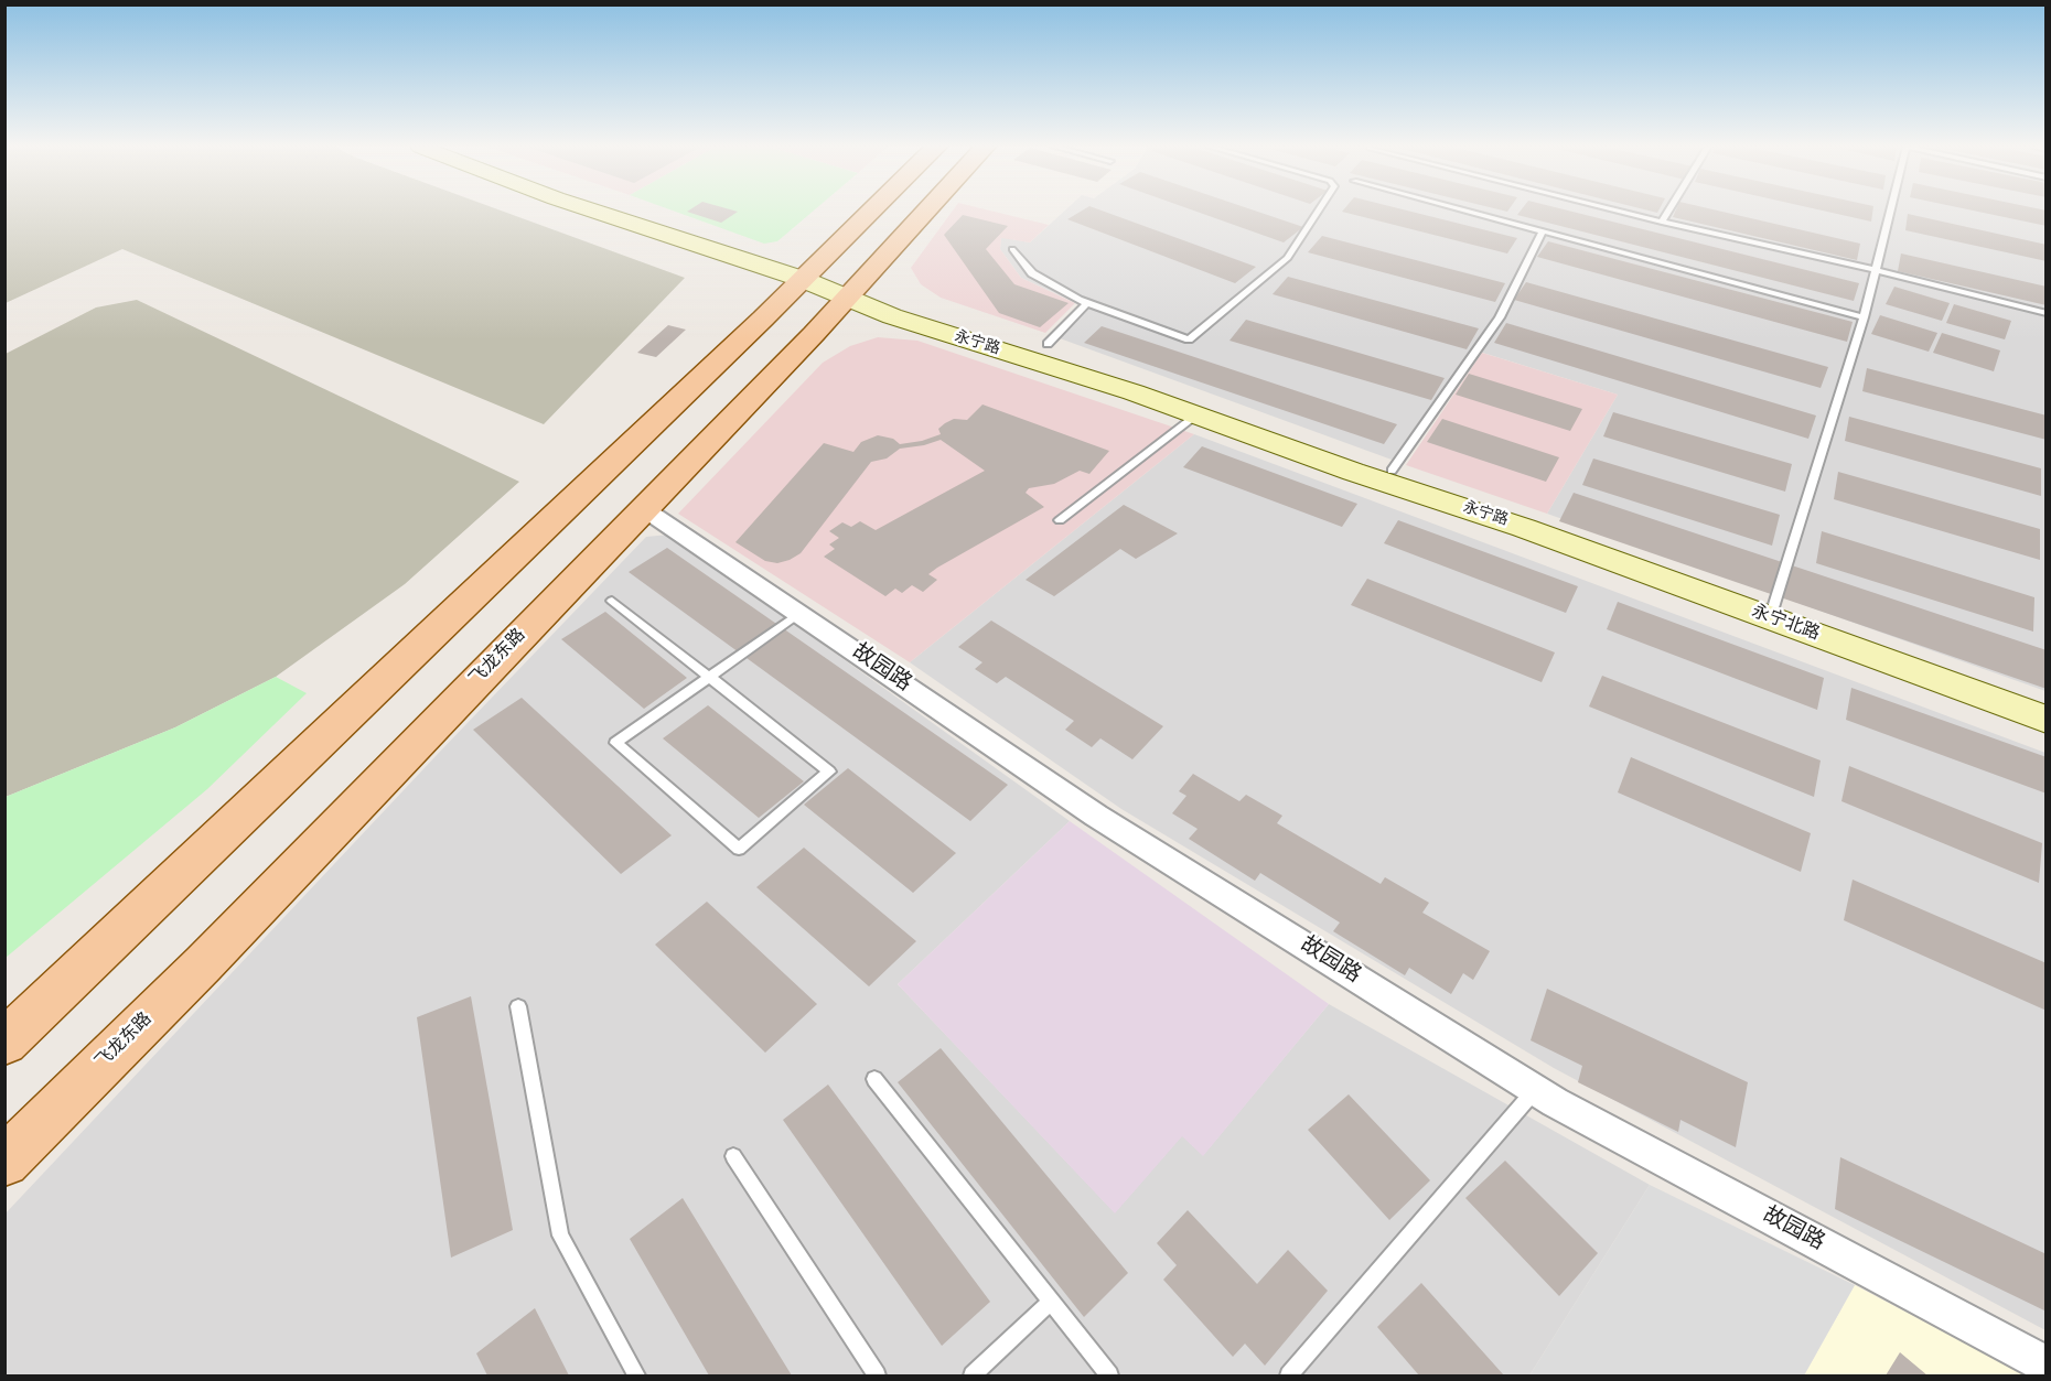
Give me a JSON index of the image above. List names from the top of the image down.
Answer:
{
  "streets": {
    "main road": ["永宁路", "永宁北路", "飞龙东路"],
    "street": ["故园路"]
  },
  "crossings": [
    ["永宁路", "永宁北路"],
    ["永宁路", "飞龙东路"],
    ["飞龙东路", "故园路"]
  ]
}
